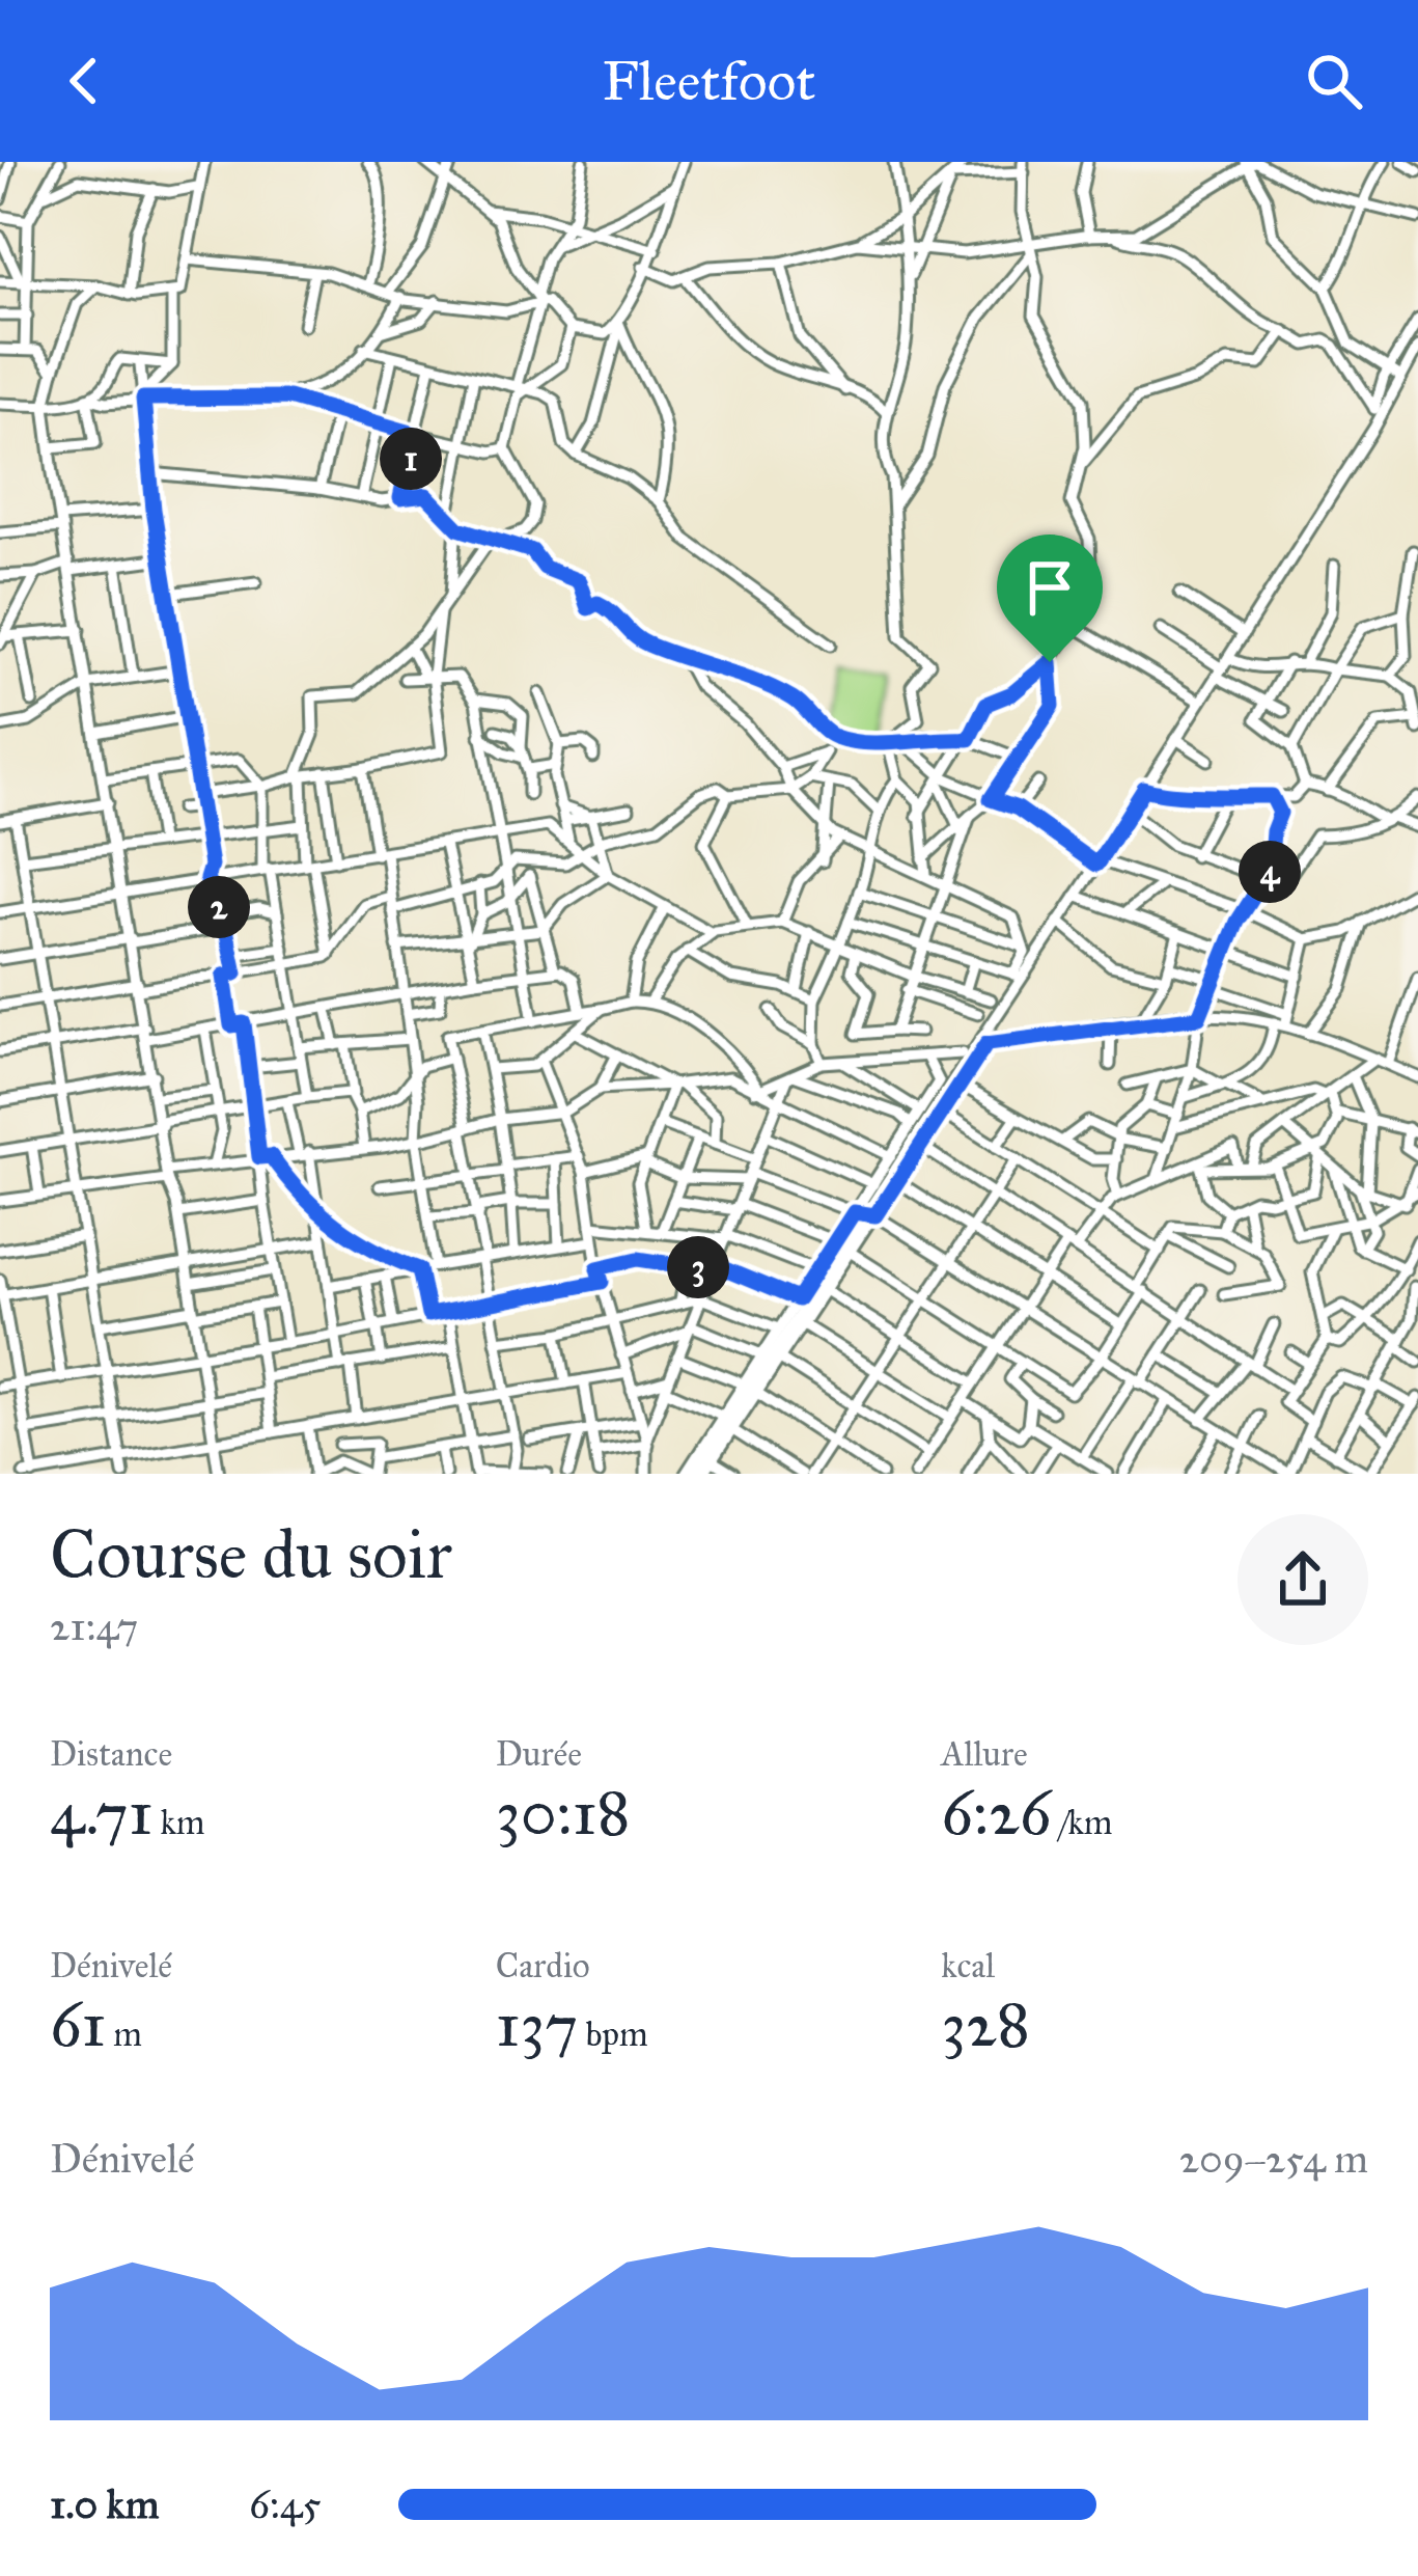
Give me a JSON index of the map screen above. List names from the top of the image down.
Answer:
{
  "page": {
    "header": "Fleetfoot",
    "pins": [
      "1",
      "4",
      "2",
      "3"
    ],
    "heading": ["Course du soir", "21:47"],
    "stats": [
      ["Distance", "4.71 km"],
      ["Durée", "30:18"],
      ["Allure", "6:26 /km"],
      ["Dénivelé", "61 m"],
      ["Cardio", "137 bpm"],
      ["kcal", "328"]
    ],
    "chart": ["Dénivelé", "209–254 m"],
    "list": [
      {
        "name": "1.0 km",
        "note": "6:45"
      }
    ]
  }
}
